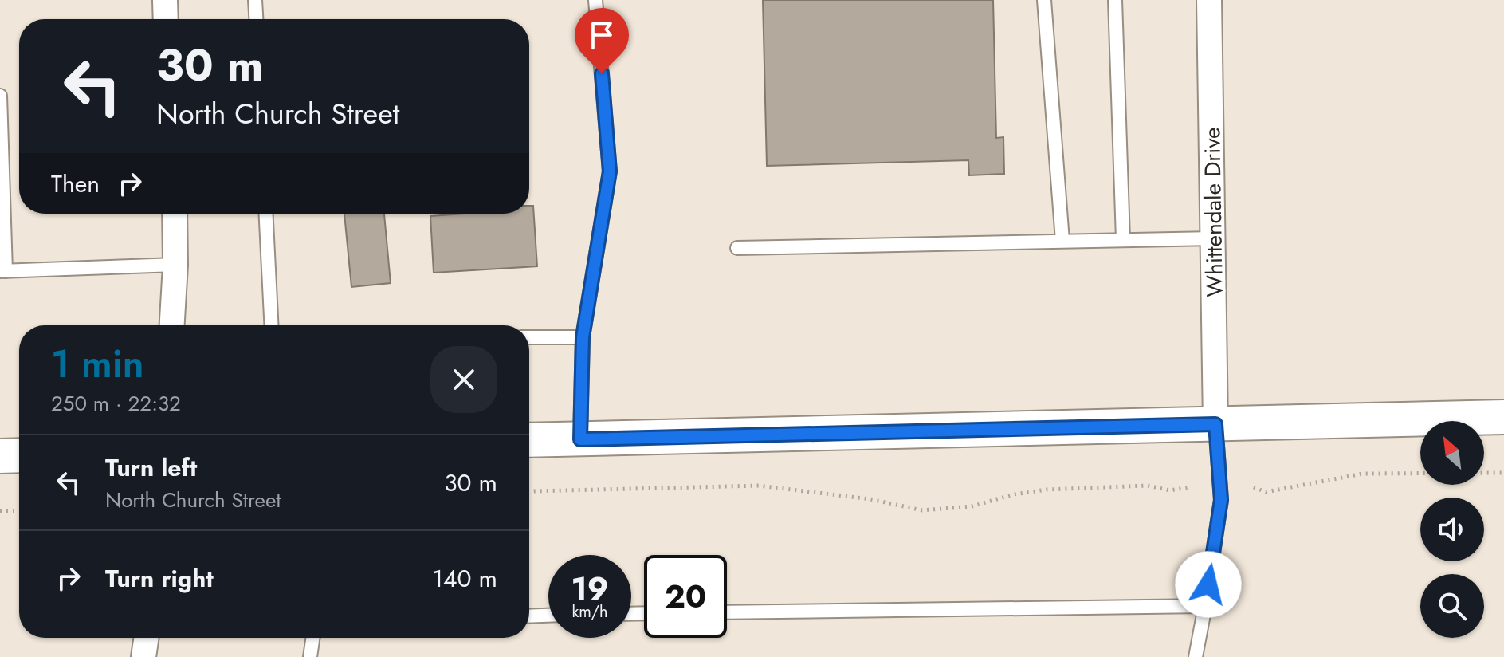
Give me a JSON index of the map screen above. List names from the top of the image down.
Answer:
{
  "streets": {
    "street": ["Whittendale Drive"]
  },
  "north": "top left",
  "page": {
    "turn": ["30 m", "North Church Street"],
    "then": "Then",
    "heading": ["1 min", "250 m · 22:32"],
    "list": [
      {
        "name": "Turn left",
        "note": "North Church Street",
        "value": "30 m"
      },
      {
        "name": "Turn right",
        "value": "140 m"
      }
    ],
    "speed": "19 km/h",
    "limit": "20"
  }
}
